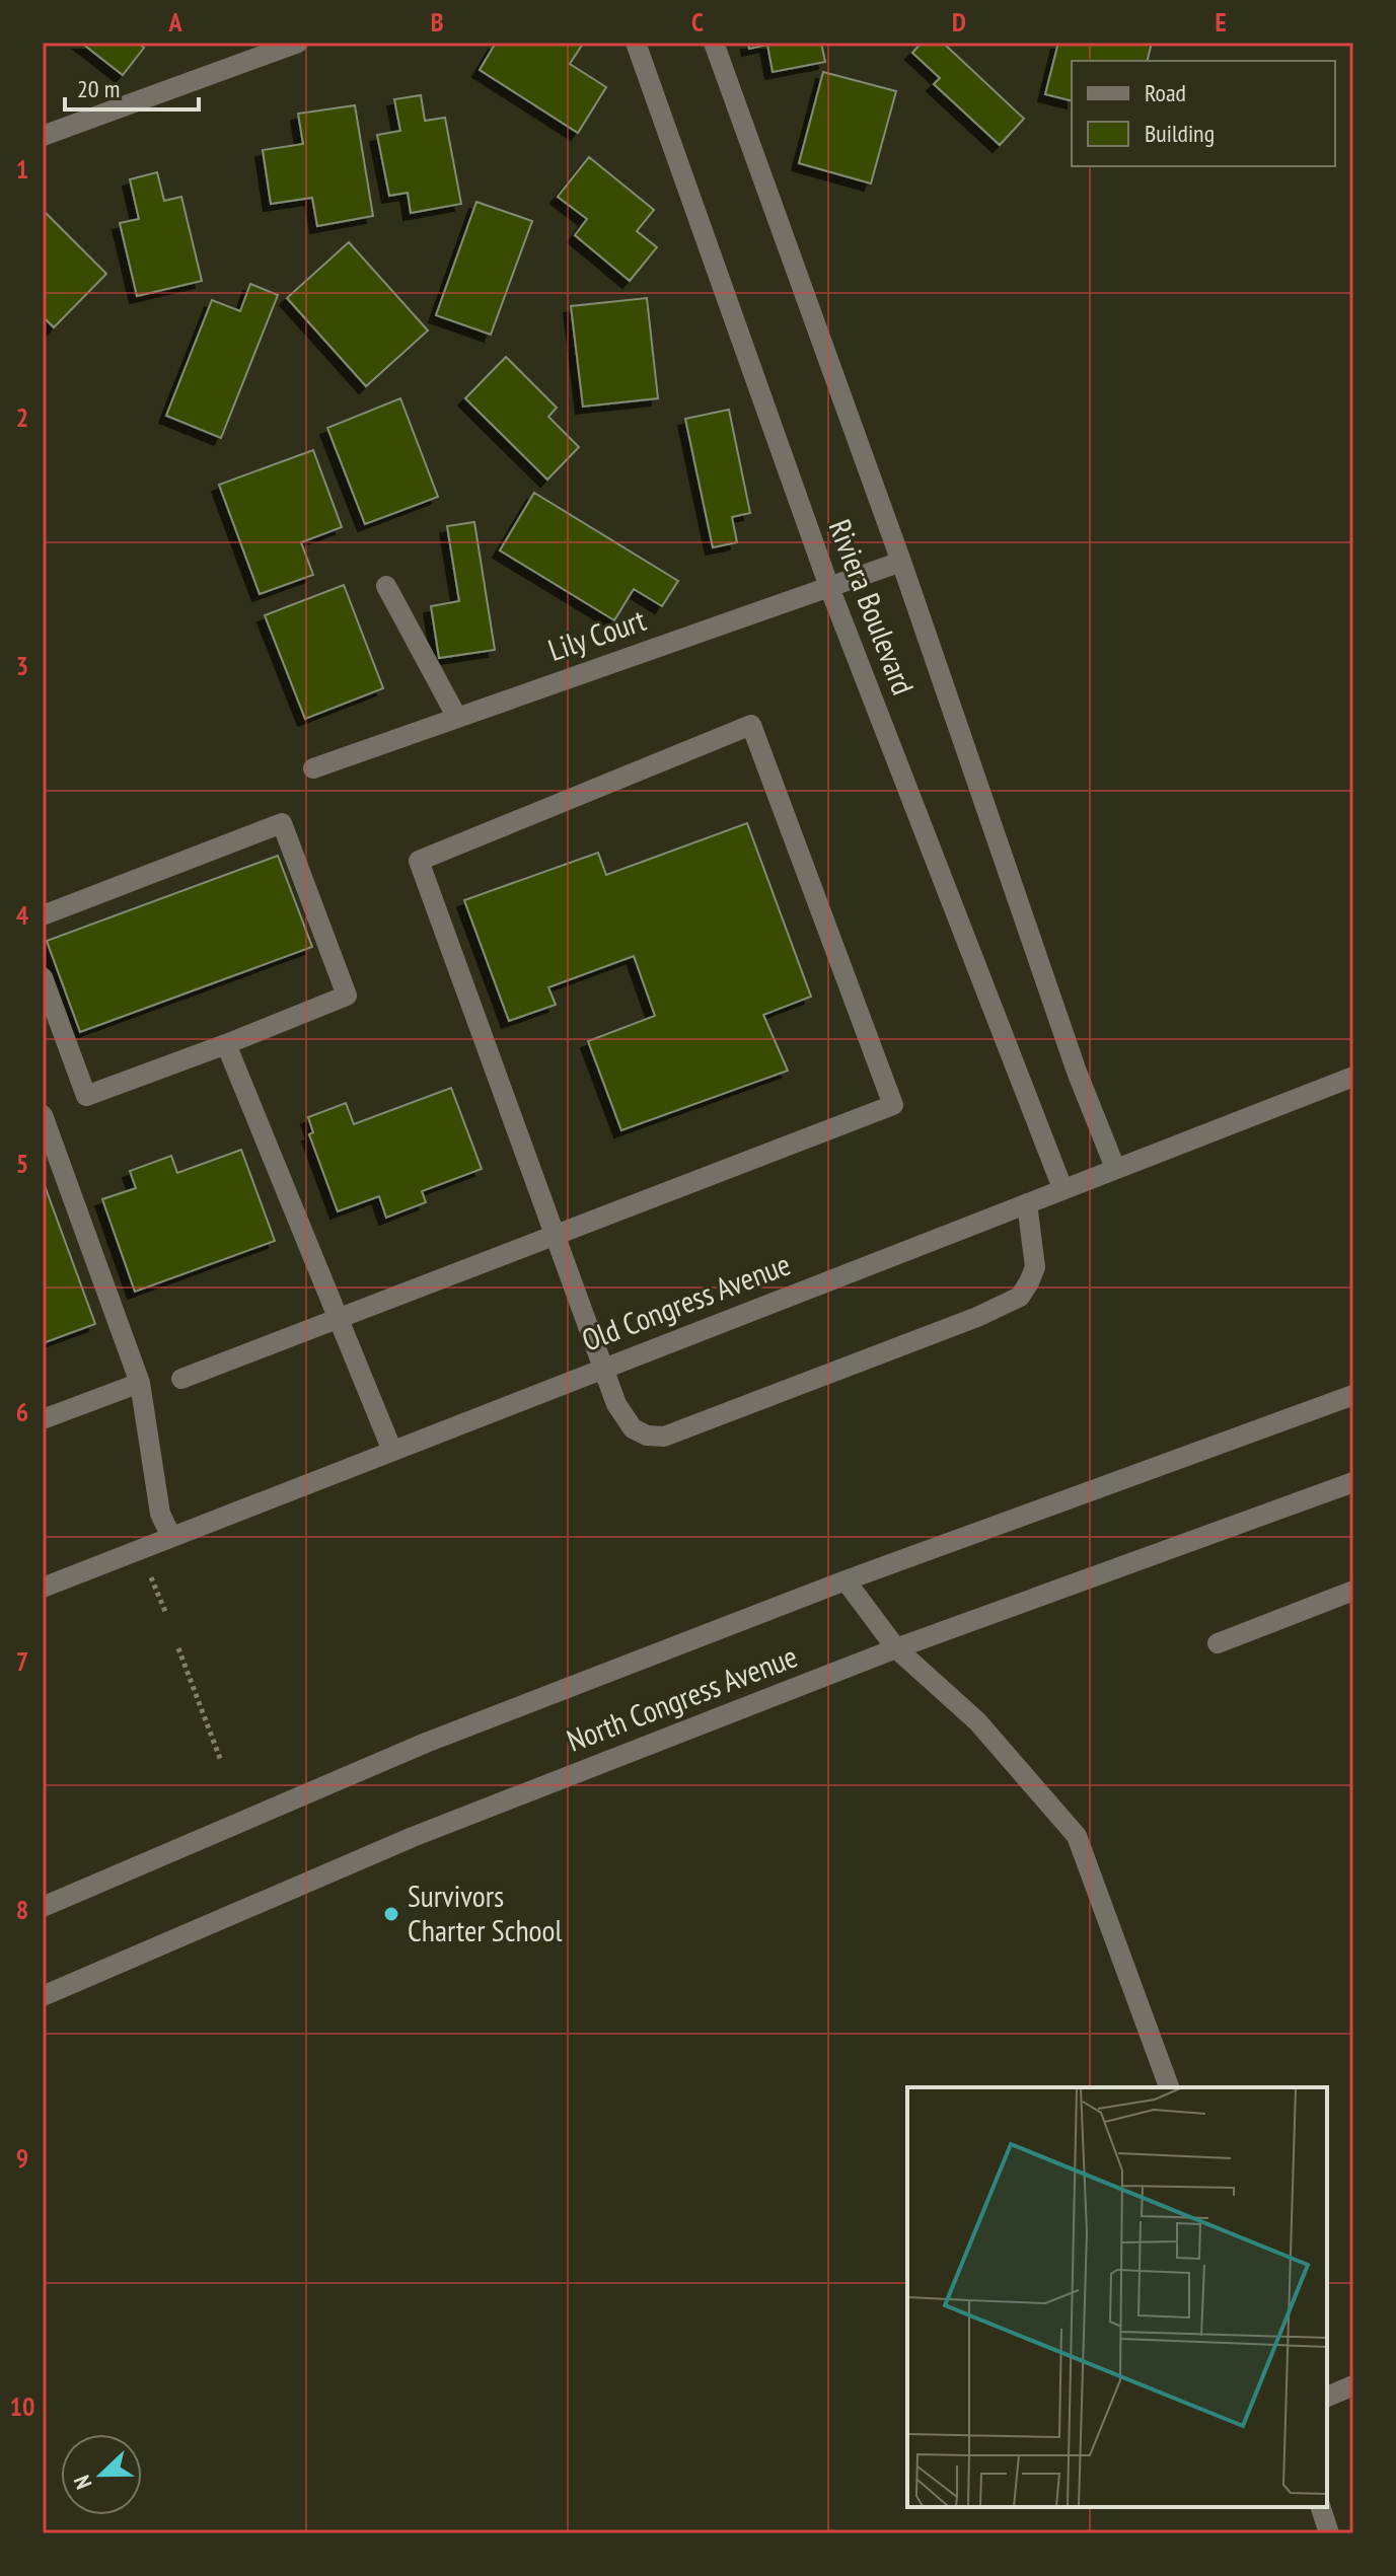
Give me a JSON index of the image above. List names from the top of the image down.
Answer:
{
  "streets": {
    "street": [
      "Riviera Boulevard",
      "Lily Court",
      "Old Congress Avenue",
      "North Congress Avenue"
    ]
  },
  "crossings": [
    ["Riviera Boulevard", "Lily Court"],
    ["Riviera Boulevard", "Old Congress Avenue"]
  ],
  "places": ["Survivors Charter School"],
  "legend": ["Road", "Building"],
  "scale_bar": "20 m",
  "north": "left",
  "grid": {
    "columns": [
      "A",
      "B",
      "C",
      "D",
      "E"
    ],
    "rows": [
      "1",
      "2",
      "3",
      "4",
      "5",
      "6",
      "7",
      "8",
      "9",
      "10"
    ]
  }
}
